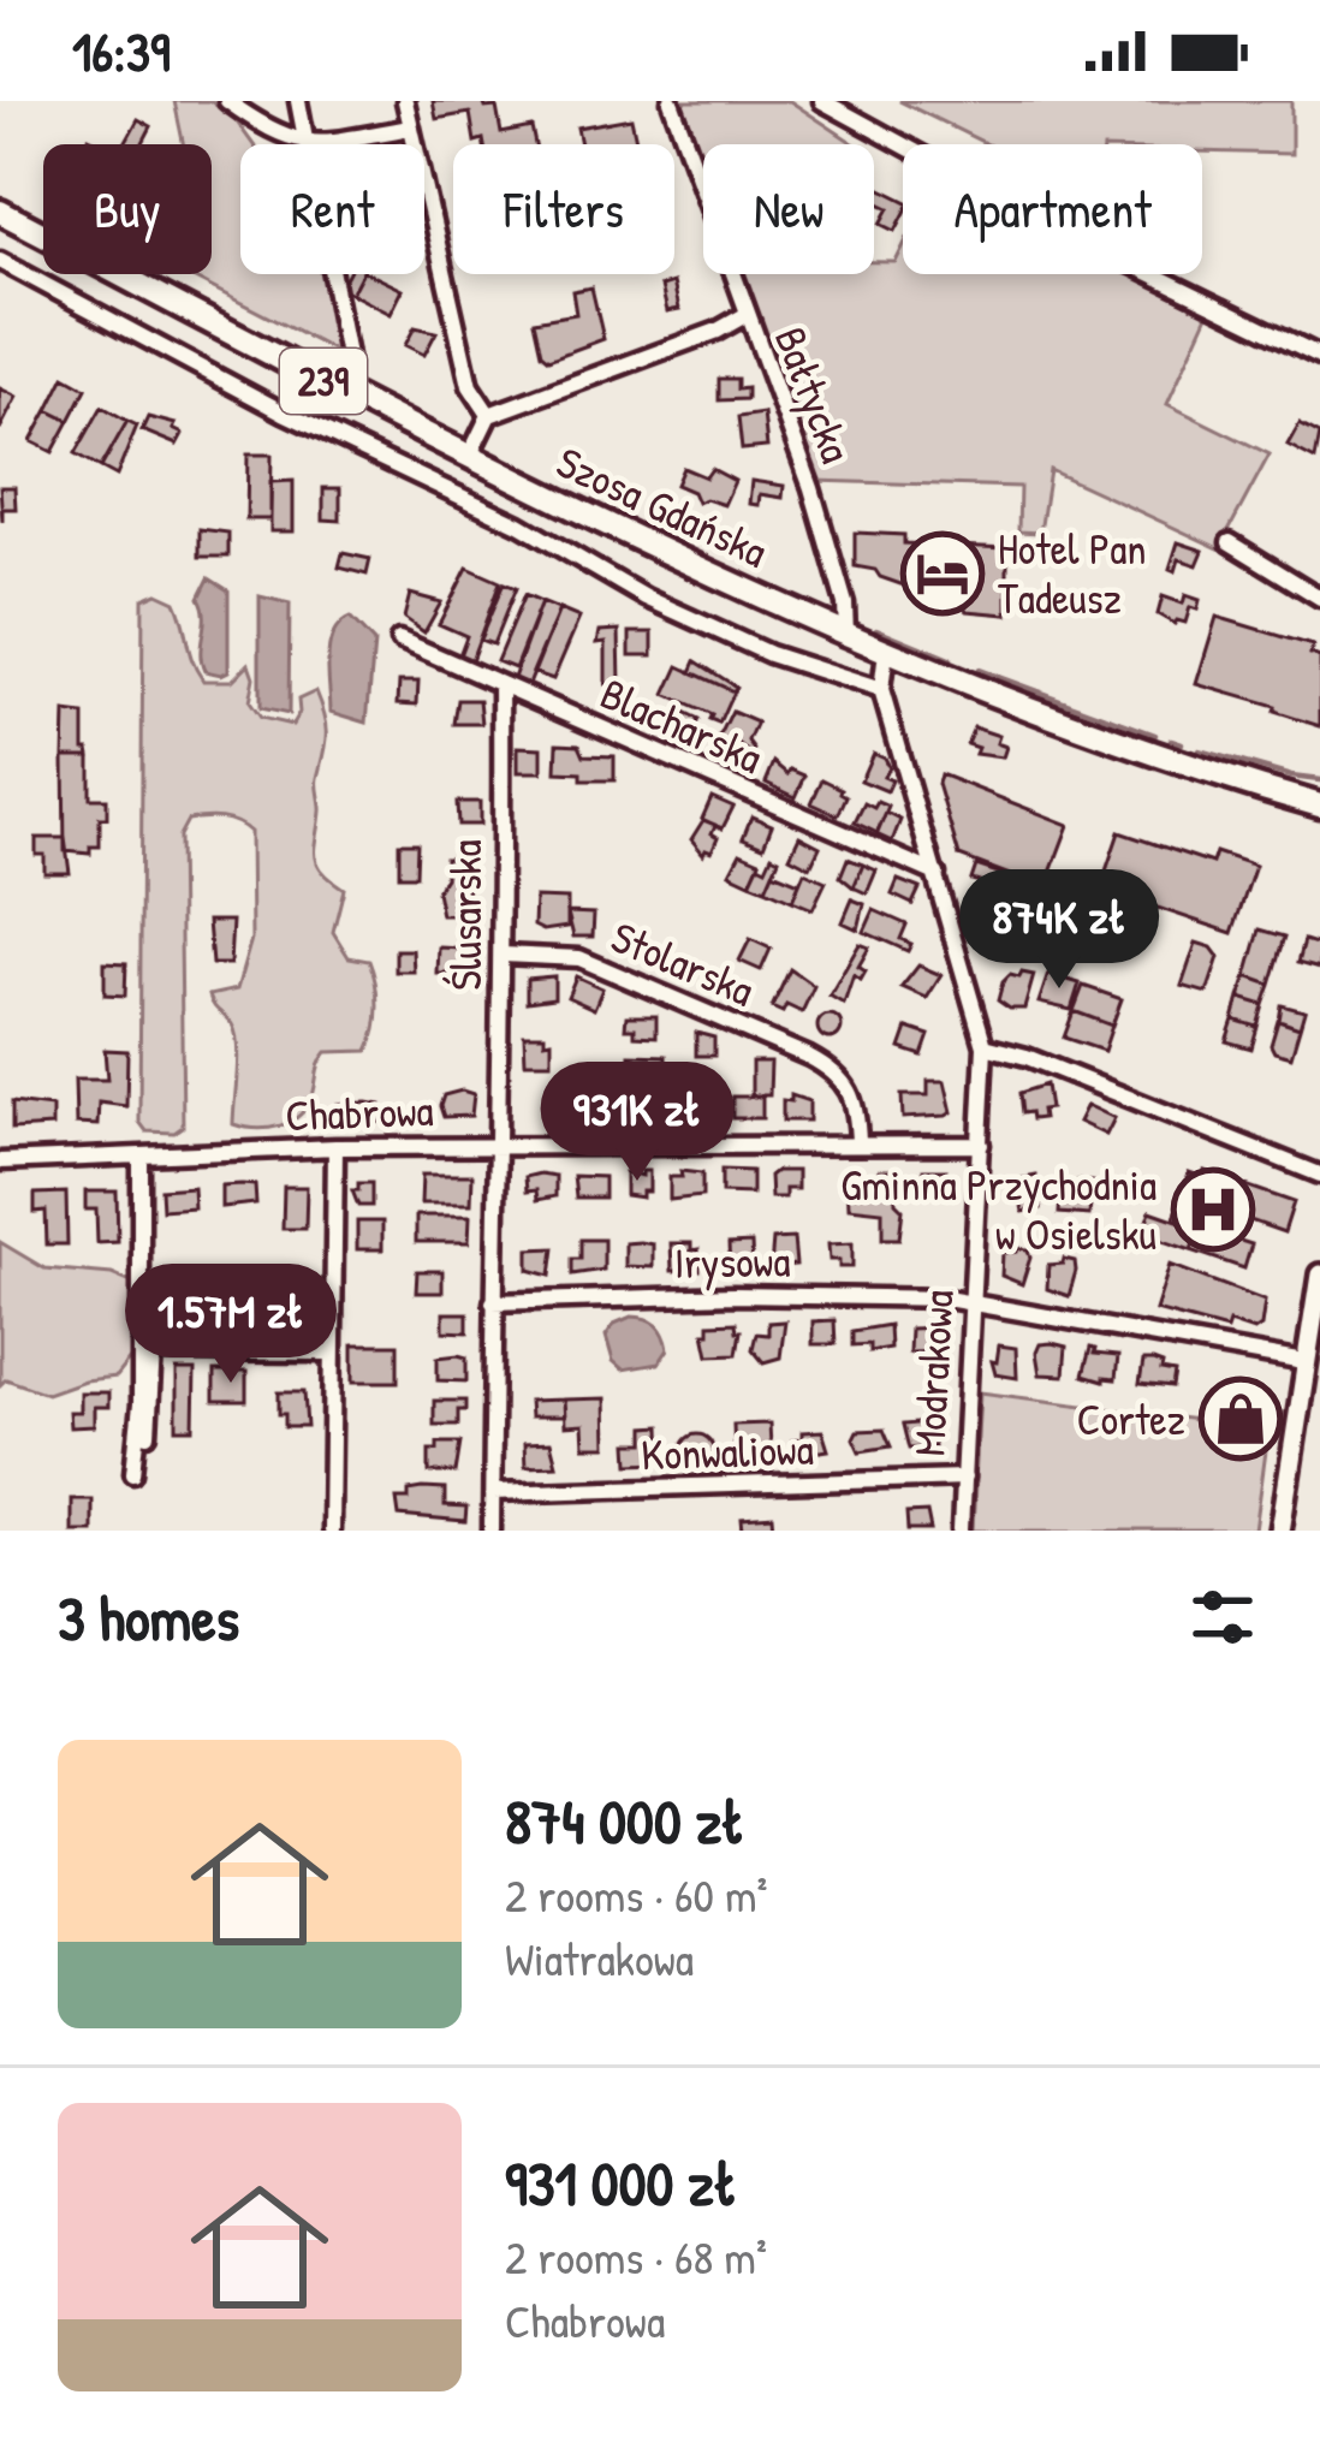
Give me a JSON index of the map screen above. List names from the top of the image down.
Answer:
{
  "streets": {
    "main road": ["239", "Szosa Gdańska"],
    "street": [
      "Bałtycka",
      "Blacharska",
      "Ślusarska",
      "Stolarska",
      "Chabrowa",
      "Irysowa",
      "Modrakowa",
      "Konwaliowa"
    ]
  },
  "crossings": [
    ["Bałtycka", "Szosa Gdańska"],
    ["Blacharska", "Ślusarska"],
    ["Blacharska", "Modrakowa"],
    ["Ślusarska", "Stolarska"],
    ["Ślusarska", "Chabrowa"],
    ["Ślusarska", "Irysowa"],
    ["Ślusarska", "Konwaliowa"],
    ["Stolarska", "Chabrowa"],
    ["Chabrowa", "Modrakowa"],
    ["Irysowa", "Modrakowa"],
    ["Modrakowa", "Konwaliowa"]
  ],
  "places": {
    "hotel": ["Hotel Pan Tadeusz"],
    "hospital": ["Gminna Przychodnia w Osielsku"],
    "shop": ["Cortez"]
  },
  "page": {
    "status": "16:39",
    "chip": [
      "Buy",
      "Rent",
      "Filters",
      "New",
      "Apartment"
    ],
    "price": ["874K zł", "931K zł", "1.57M zł"],
    "heading": "3 homes",
    "list": [
      {
        "name": "874 000 zł",
        "note": "2 rooms · 60 m² · Wiatrakowa"
      },
      {
        "name": "931 000 zł",
        "note": "2 rooms · 68 m² · Chabrowa"
      }
    ]
  }
}
